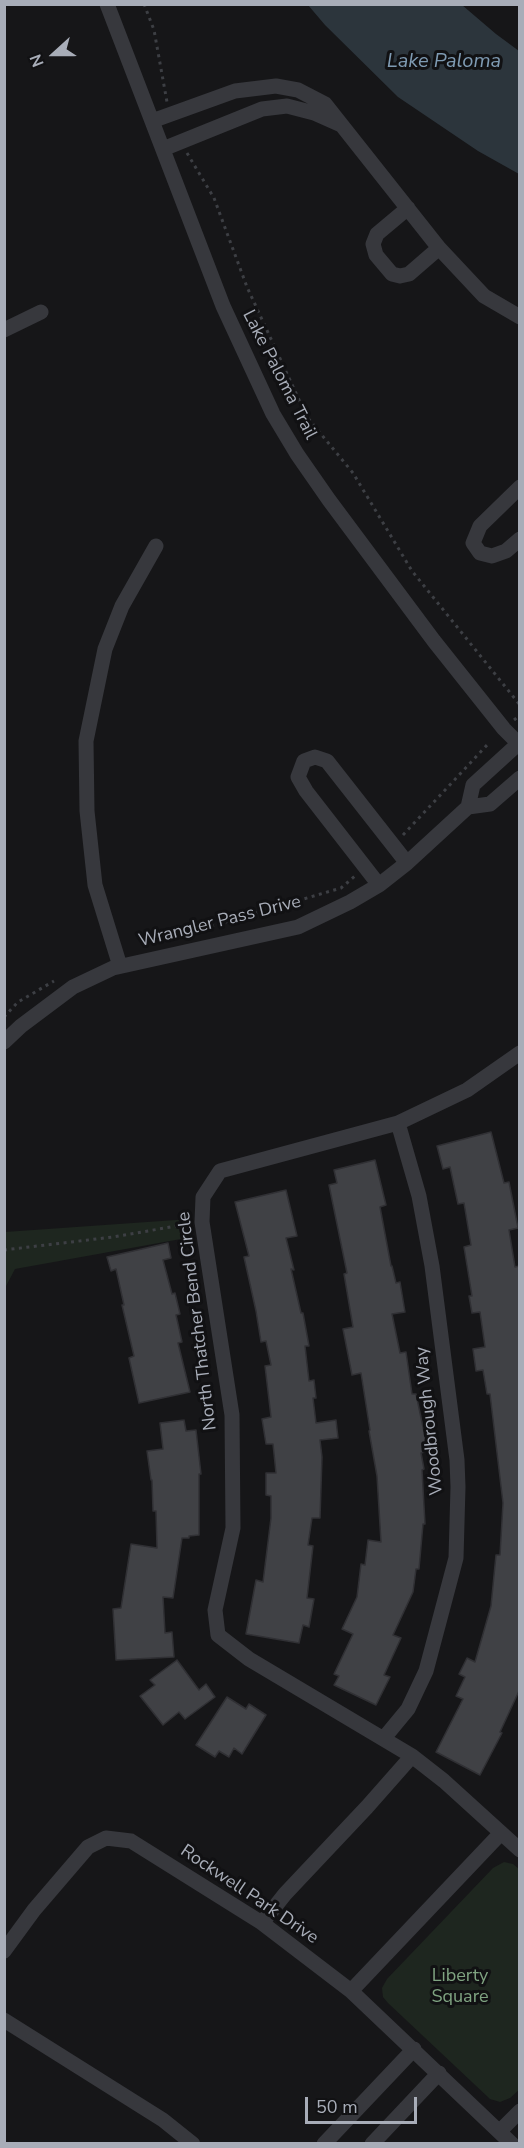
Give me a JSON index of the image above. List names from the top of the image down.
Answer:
{
  "streets": {
    "street": [
      "Lake Paloma Trail",
      "Wrangler Pass Drive",
      "North Thatcher Bend Circle",
      "Woodbrough Way",
      "Rockwell Park Drive"
    ]
  },
  "crossings": [
    ["Lake Paloma Trail", "Wrangler Pass Drive"],
    ["North Thatcher Bend Circle", "Woodbrough Way"]
  ],
  "water": ["Lake Paloma"],
  "parks": ["Liberty Square"],
  "scale_bar": "50 m",
  "north": "left"
}
